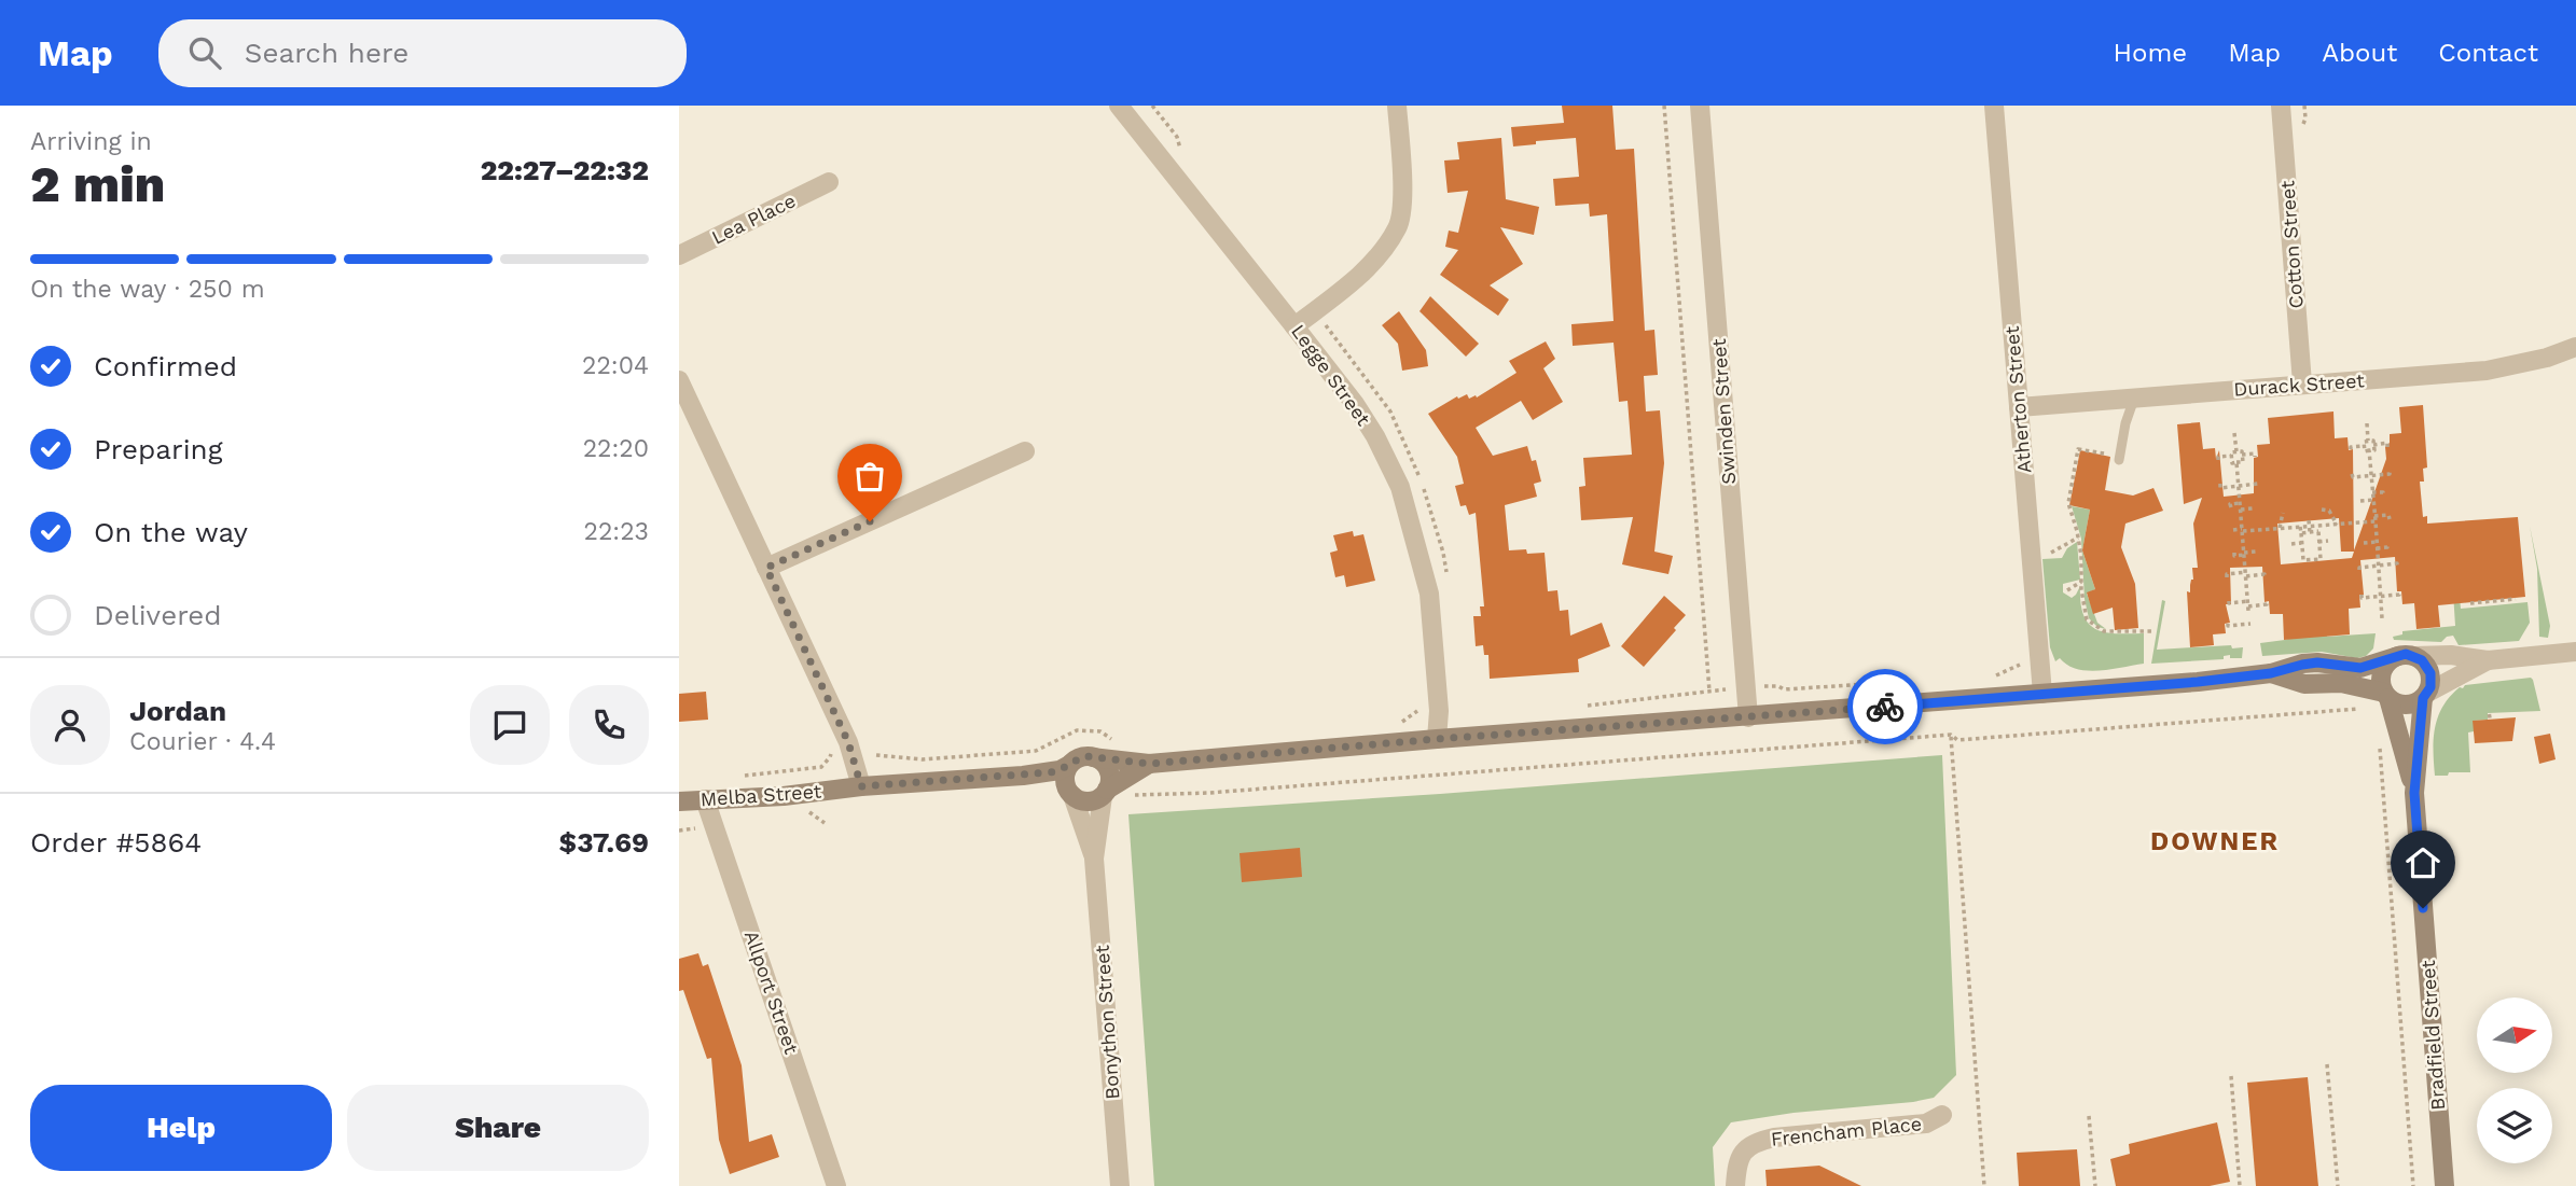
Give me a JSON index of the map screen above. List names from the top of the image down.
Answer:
{
  "streets": {
    "street": [
      "Lea Place",
      "Cotton Street",
      "Legge Street",
      "Durack Street",
      "Atherton Street",
      "Swinden Street",
      "Melba Street",
      "Allport Street",
      "Bonython Street",
      "Bradfield Street",
      "Frencham Place"
    ]
  },
  "crossings": [
    ["Cotton Street", "Durack Street"],
    ["Durack Street", "Atherton Street"],
    ["Melba Street", "Allport Street"],
    ["Melba Street", "Bonython Street"]
  ],
  "districts": ["DOWNER"],
  "north": "right",
  "page": {
    "header": "Map",
    "search": "Search here",
    "nav": [
      "Home",
      "Map",
      "About",
      "Contact"
    ],
    "heading": ["2 min", "Arriving in", "22:27–22:32"],
    "panel": [
      "Jordan",
      "Courier · 4.4",
      "Order #5864",
      "$37.69"
    ],
    "bar": "On the way · 250 m",
    "list": [
      ["Confirmed", "22:04"],
      ["Preparing", "22:20"],
      ["On the way", "22:23"],
      "Delivered"
    ],
    "buttons": ["Help", "Share"]
  }
}
